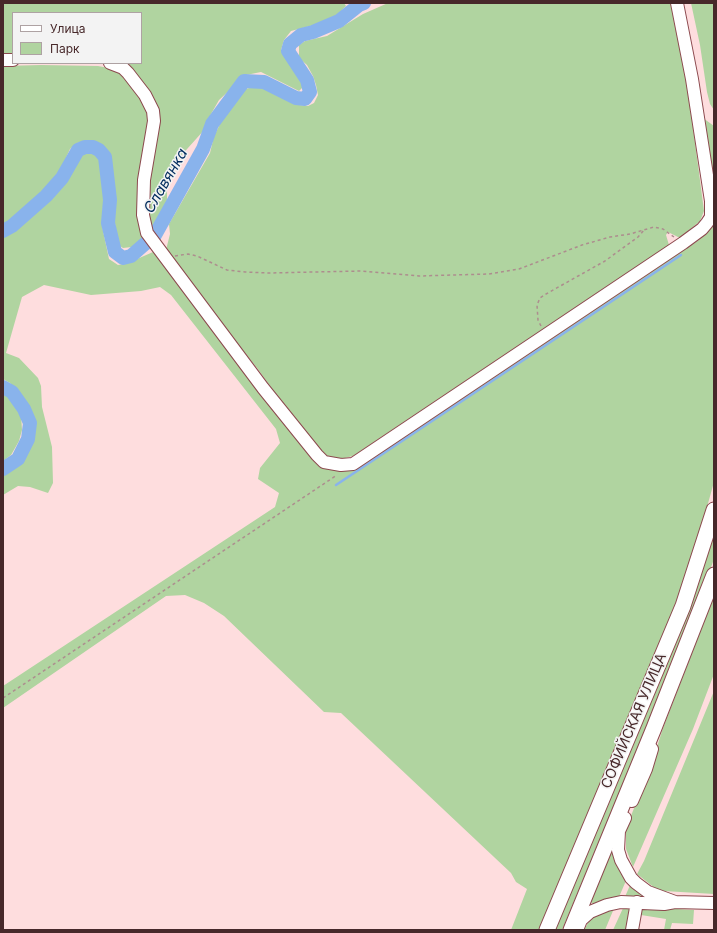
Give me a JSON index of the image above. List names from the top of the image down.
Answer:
{
  "streets": {
    "main road": ["СОФИЙСКАЯ УЛИЦА"]
  },
  "water": ["Славянка"],
  "legend": ["Улица", "Парк"]
}
